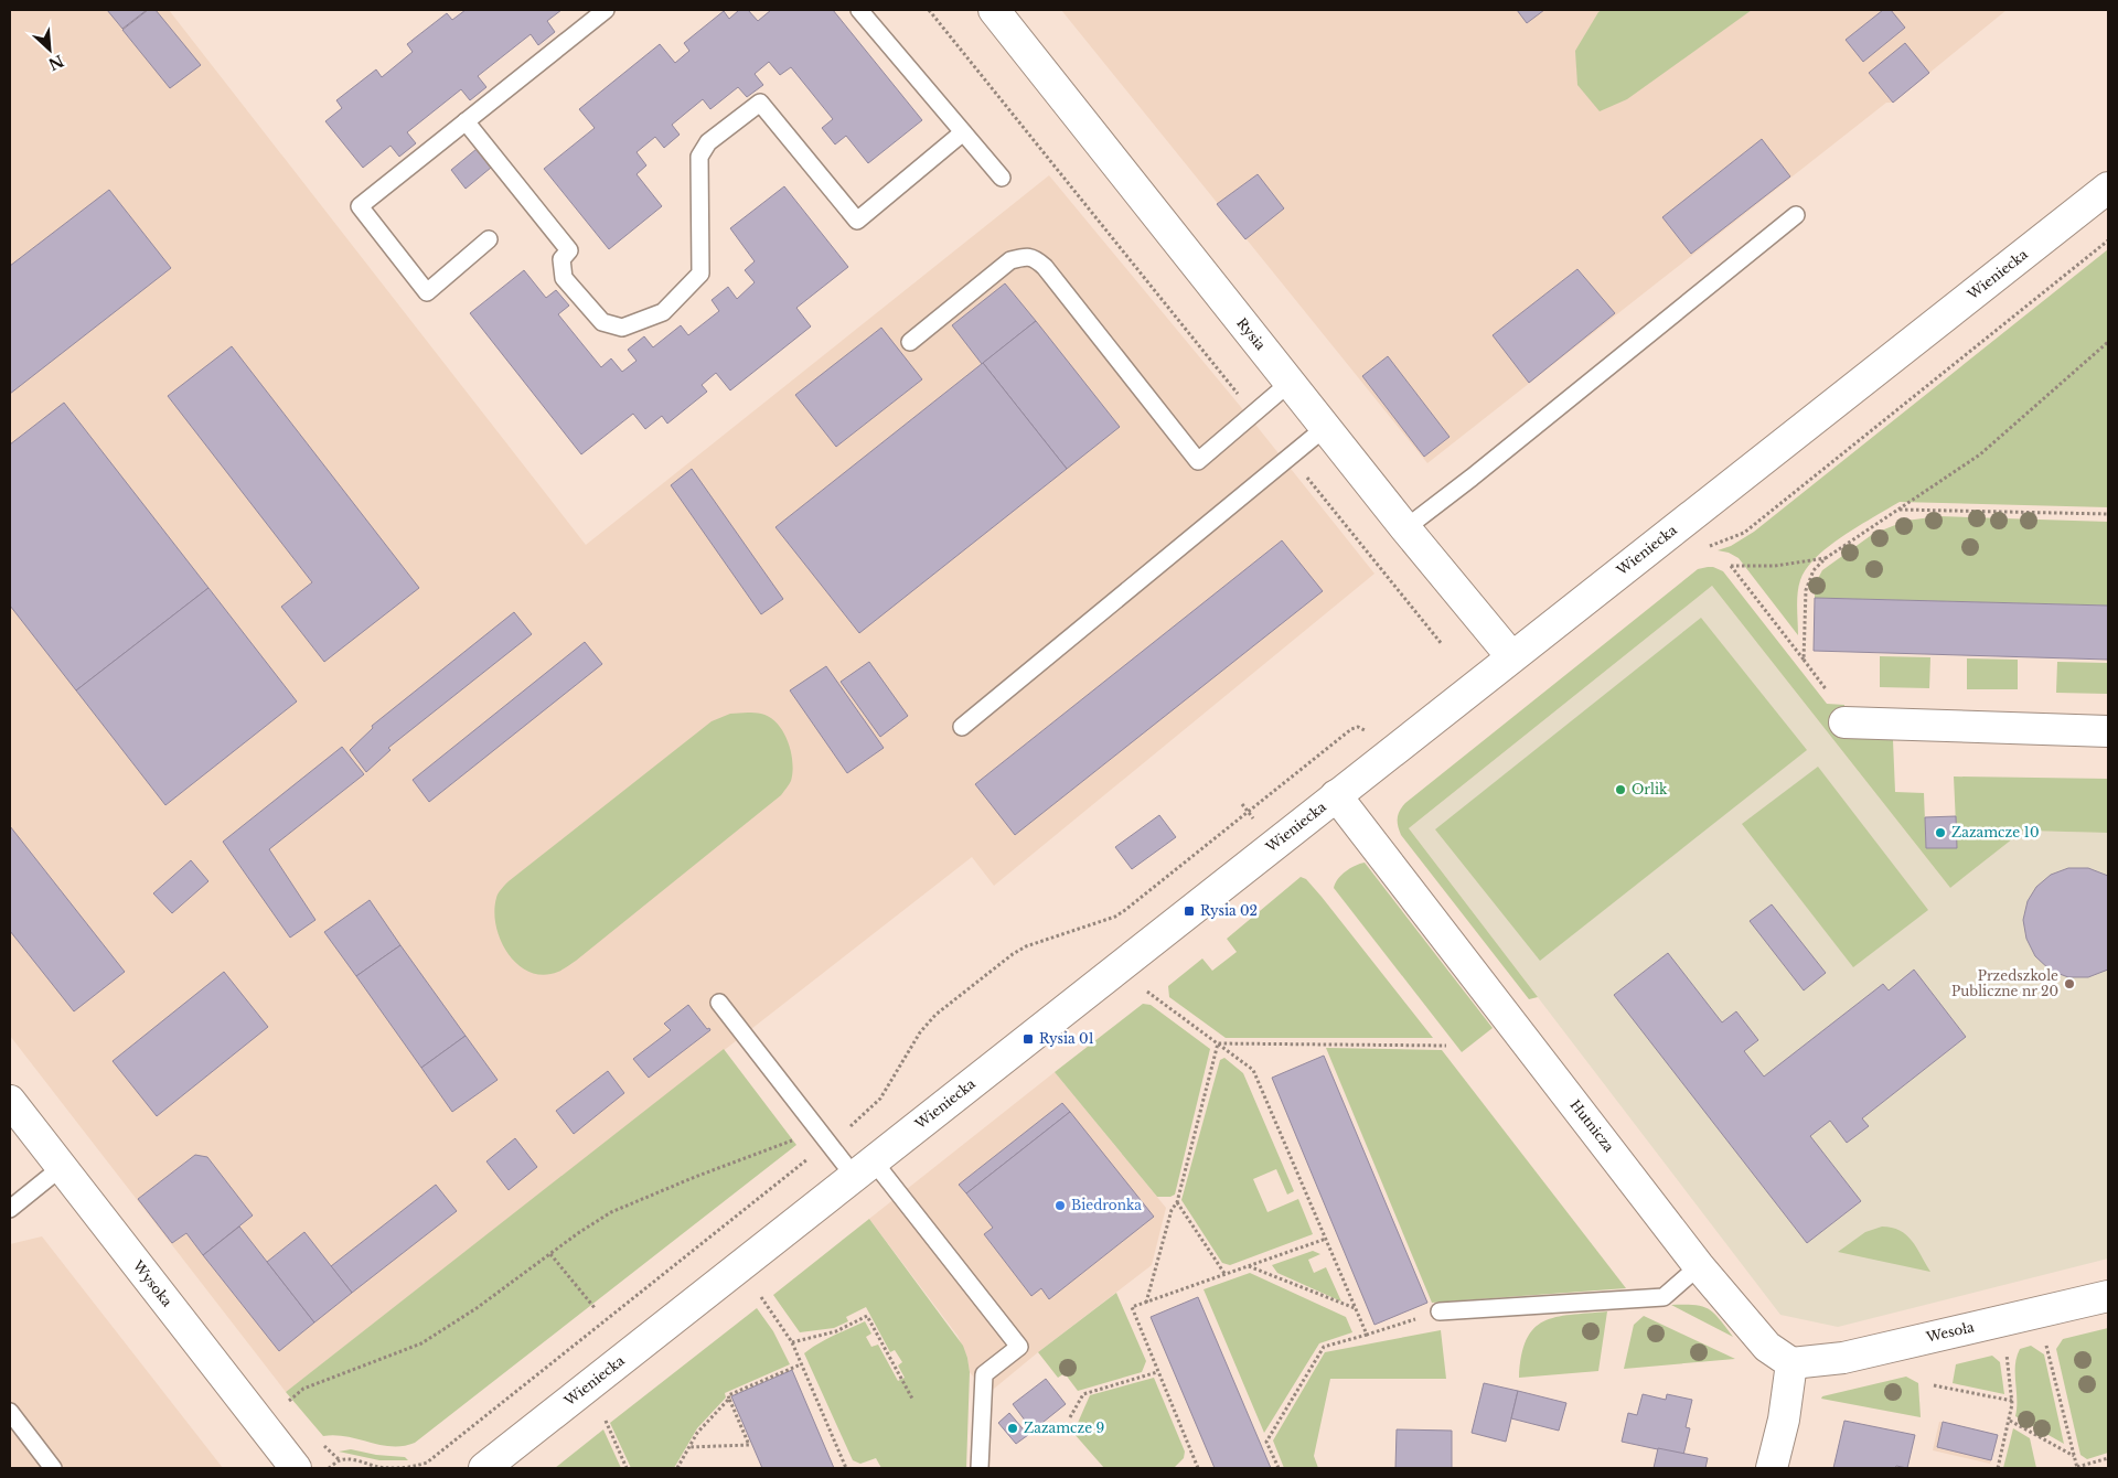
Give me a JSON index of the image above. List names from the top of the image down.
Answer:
{
  "streets": {
    "street": [
      "Wieniecka",
      "Rysia",
      "Hutnicza",
      "Wysoka",
      "Wesoła"
    ]
  },
  "crossings": [
    ["Wieniecka", "Rysia"],
    ["Wieniecka", "Hutnicza"],
    ["Hutnicza", "Wesoła"]
  ],
  "places": {
    "other": [
      "Orlik",
      "Zazamcze 10",
      "Przedszkole Publiczne nr 20",
      "Biedronka",
      "Zazamcze 9"
    ],
    "transit": ["Rysia 02", "Rysia 01"]
  },
  "north": "bottom right"
}
